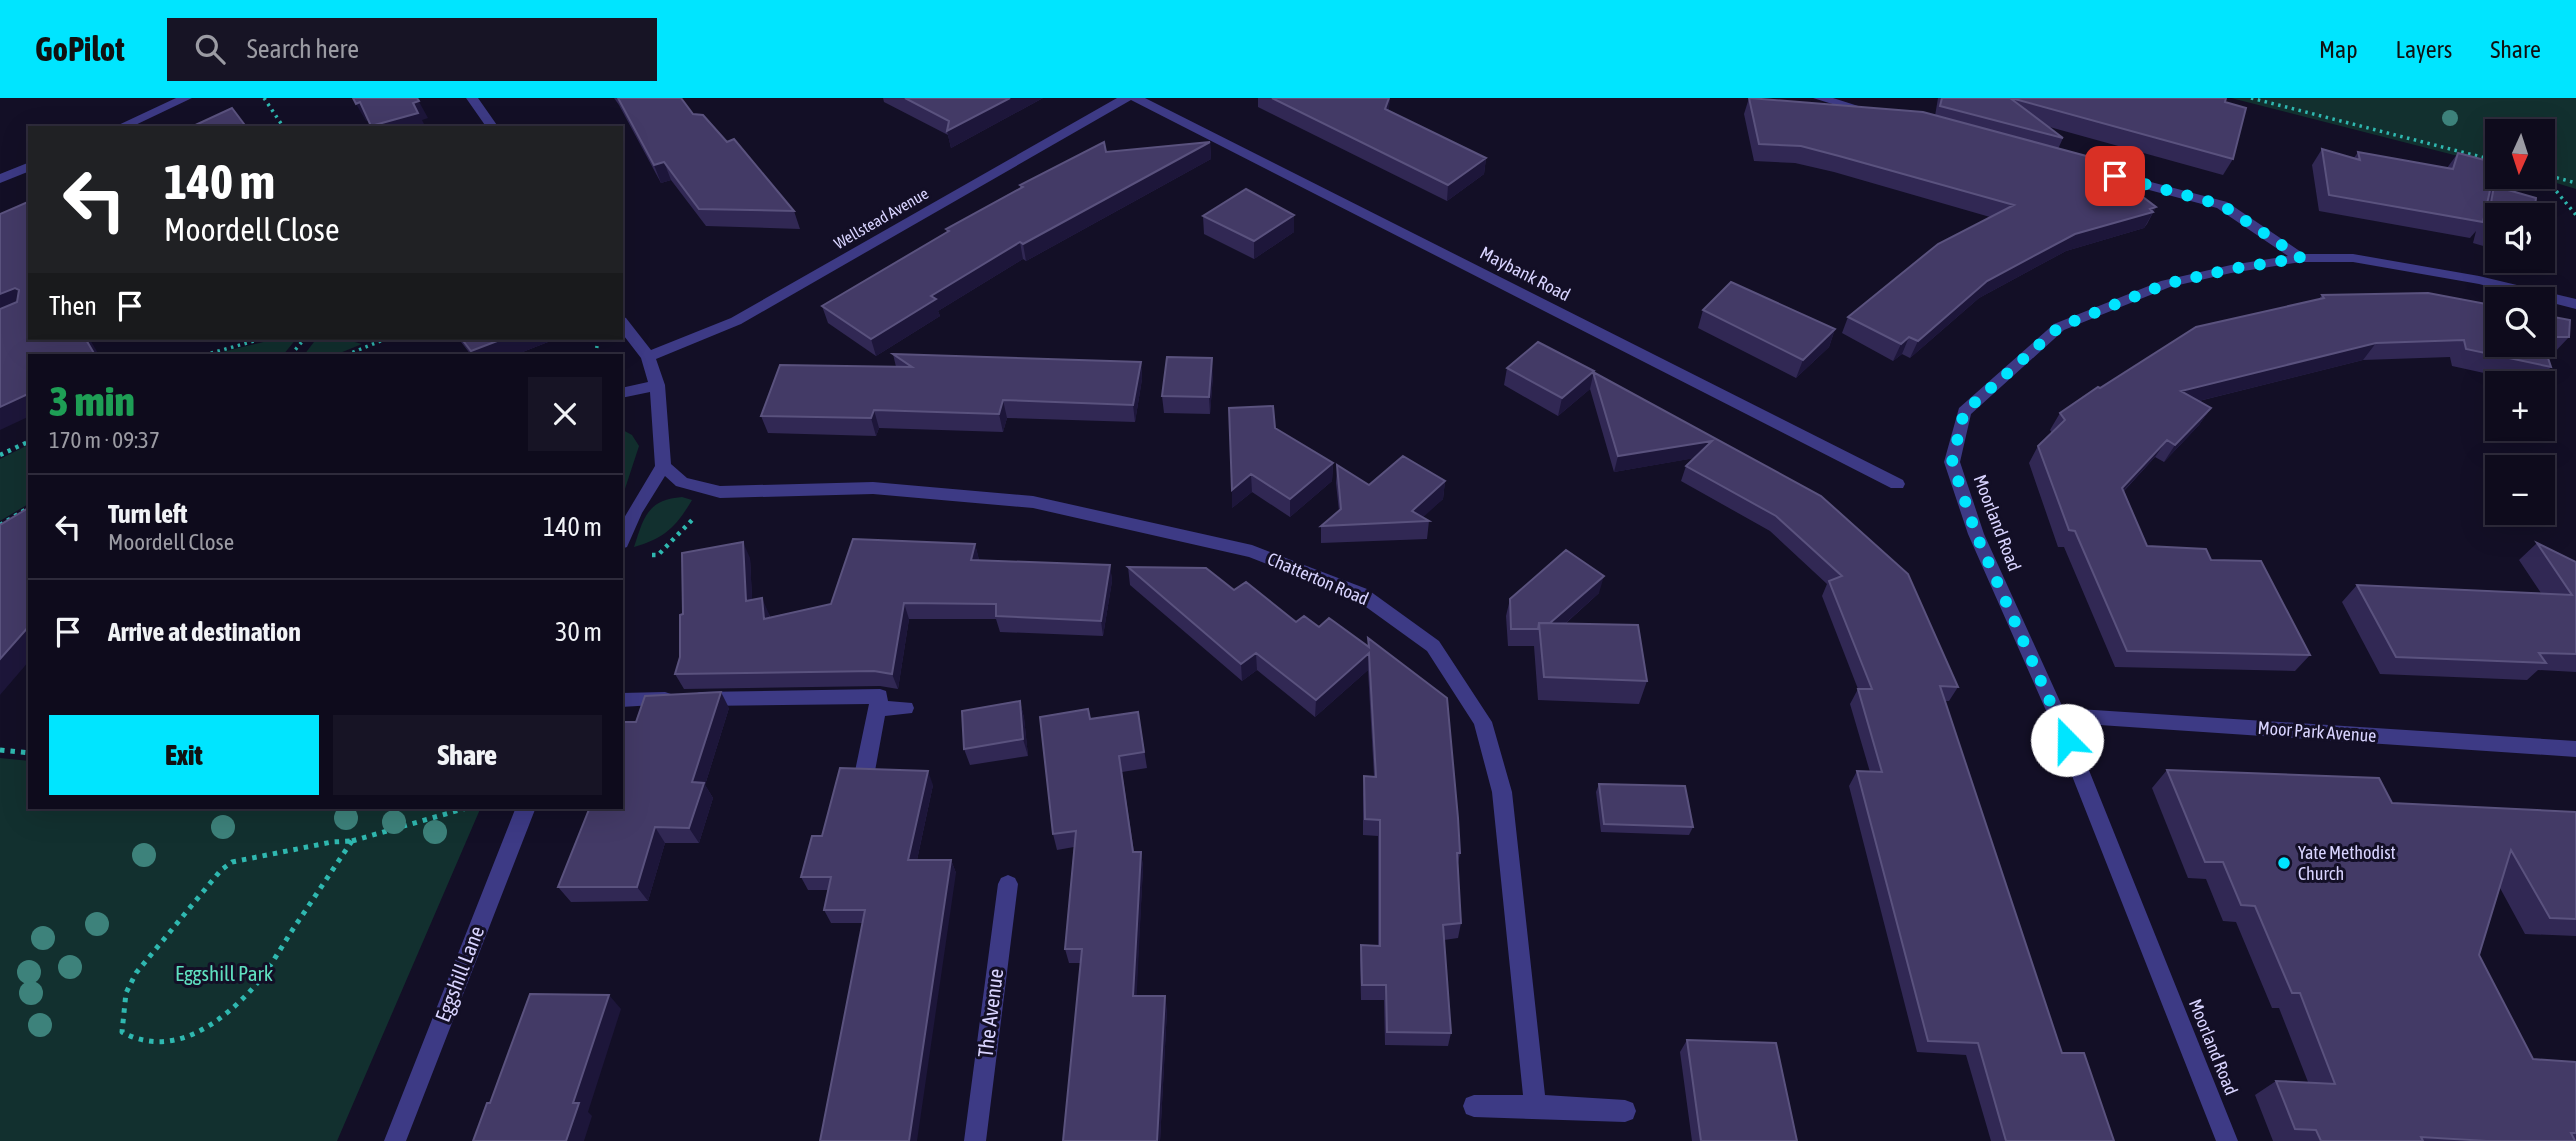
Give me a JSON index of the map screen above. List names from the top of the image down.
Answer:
{
  "streets": {
    "street": [
      "Wellstead Avenue",
      "Maybank Road",
      "Moorland Road",
      "Chatterton Road",
      "Moor Park Avenue",
      "Eggshill Lane",
      "The Avenue"
    ]
  },
  "crossings": [
    ["Moorland Road", "Moor Park Avenue"]
  ],
  "parks": ["Eggshill Park"],
  "places": ["Yate Methodist Church"],
  "north": "bottom",
  "page": {
    "header": "GoPilot",
    "search": "Search here",
    "nav": ["Map", "Layers", "Share"],
    "map_buttons": ["+", "−"],
    "turn": ["140 m", "Moordell Close"],
    "then": "Then",
    "heading": ["3 min", "170 m · 09:37"],
    "list": [
      {
        "name": "Turn left",
        "note": "Moordell Close",
        "value": "140 m"
      },
      {
        "name": "Arrive at destination",
        "value": "30 m"
      }
    ],
    "buttons": ["Exit", "Share"]
  }
}
